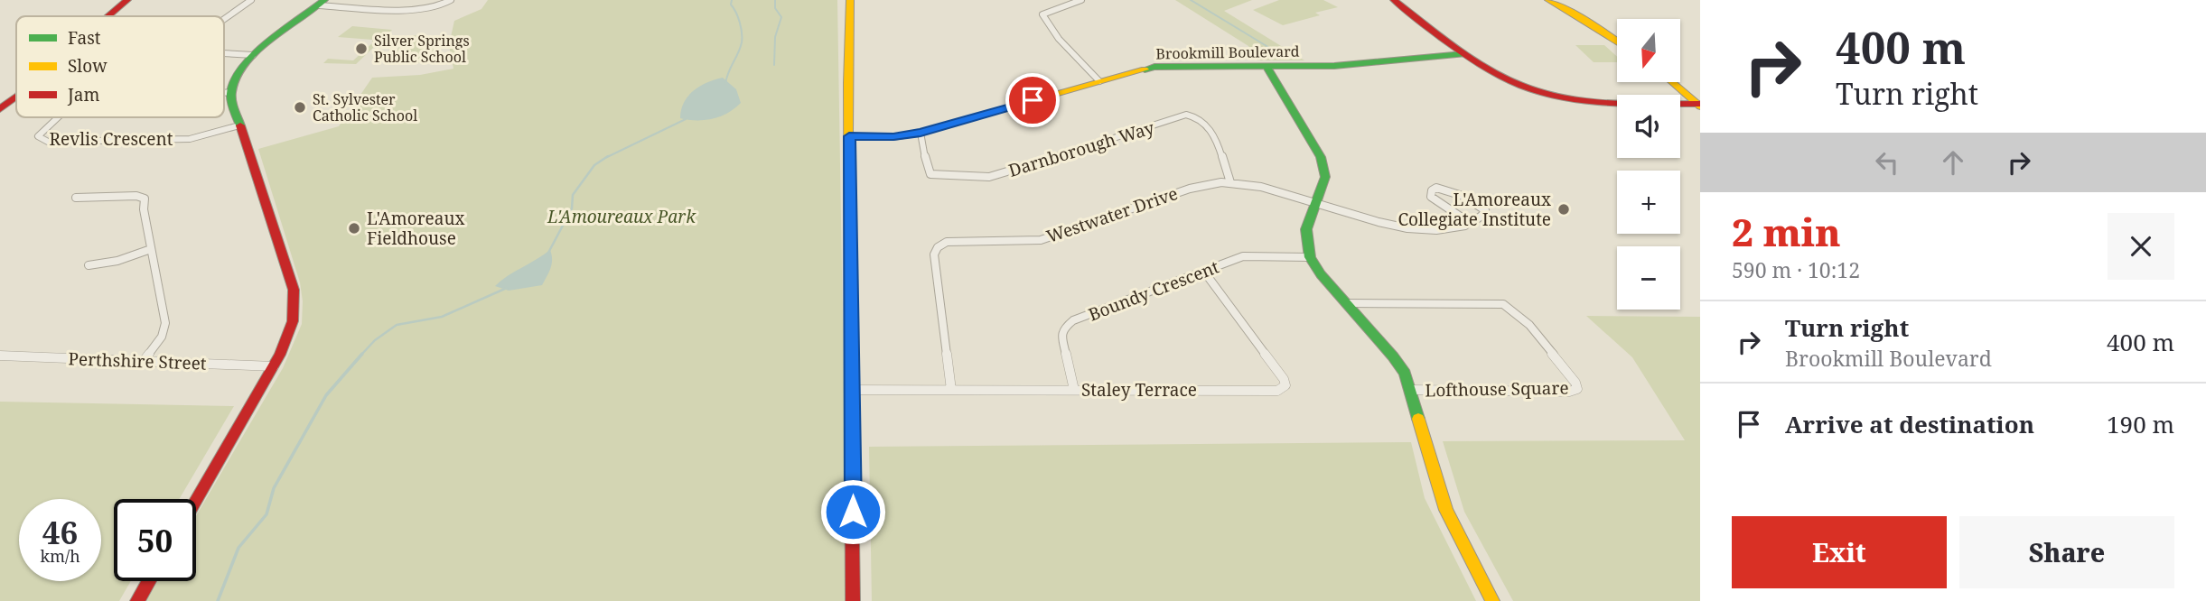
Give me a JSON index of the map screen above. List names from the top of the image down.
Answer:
{
  "streets": {
    "street": [
      "Brookmill Boulevard",
      "Revlis Crescent",
      "Darnborough Way",
      "Westwater Drive",
      "Boundy Crescent",
      "Perthshire Street",
      "Lofthouse Square",
      "Staley Terrace"
    ]
  },
  "crossings": [
    ["Brookmill Boulevard", "Darnborough Way"],
    ["Darnborough Way", "Westwater Drive"],
    ["Westwater Drive", "Staley Terrace"],
    ["Boundy Crescent", "Staley Terrace"]
  ],
  "parks": ["L'Amoureaux Park"],
  "places": [
    "Silver Springs Public School",
    "St. Sylvester Catholic School",
    "L'Amoreaux Collegiate Institute",
    "L'Amoreaux Fieldhouse"
  ],
  "legend": ["Fast", "Slow", "Jam"],
  "north": "bottom",
  "page": {
    "turn": ["400 m", "Turn right"],
    "map_buttons": ["+", "−"],
    "heading": ["2 min", "590 m · 10:12"],
    "list": [
      {
        "name": "Turn right",
        "note": "Brookmill Boulevard",
        "value": "400 m"
      },
      {
        "name": "Arrive at destination",
        "value": "190 m"
      }
    ],
    "speed": "46 km/h",
    "limit": "50",
    "buttons": ["Exit", "Share"]
  }
}
